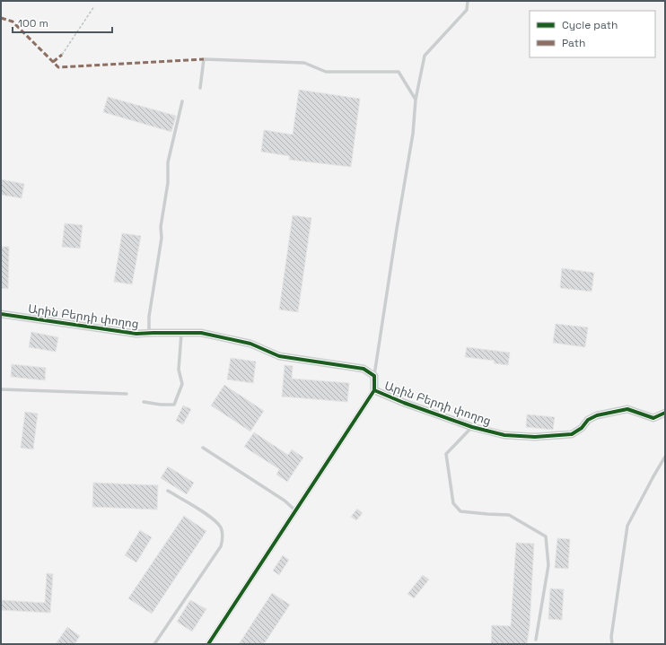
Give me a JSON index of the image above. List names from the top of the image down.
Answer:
{
  "streets": {
    "street": ["Արին Բերդի փողոց"]
  },
  "legend": ["Cycle path", "Path"],
  "scale_bar": "100 m"
}
